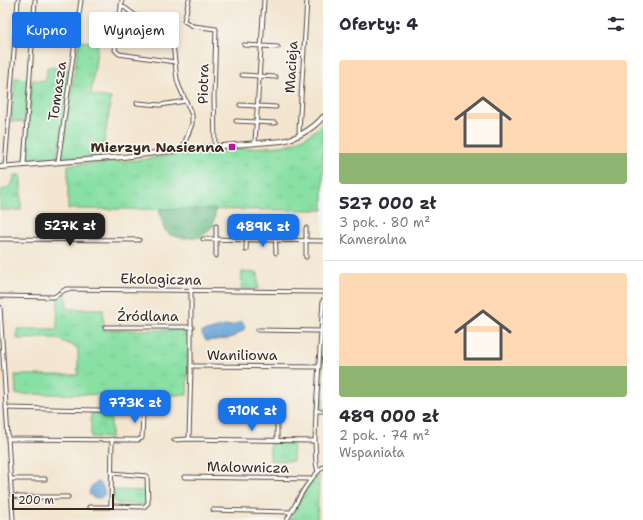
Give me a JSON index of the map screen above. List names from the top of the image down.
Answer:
{
  "streets": {
    "street": [
      "Macieja",
      "Piotra",
      "Tomasza",
      "Ekologiczna",
      "Źródlana",
      "Waniliowa",
      "Malownicza"
    ]
  },
  "crossings": [
    ["Ekologiczna", "Waniliowa"],
    ["Źródlana", "Waniliowa"]
  ],
  "places": {
    "transit": ["Mierzyn Nasienna"]
  },
  "scale_bar": "200 m",
  "page": {
    "heading": "Oferty: 4",
    "chip": ["Kupno", "Wynajem"],
    "list": [
      {
        "name": "527 000 zł",
        "note": "3 pok. · 80 m² · Kameralna"
      },
      {
        "name": "489 000 zł",
        "note": "2 pok. · 74 m² · Wspaniała"
      }
    ],
    "price": [
      "527K zł",
      "489K zł",
      "773K zł",
      "710K zł"
    ],
    "scale": "200 m"
  }
}
